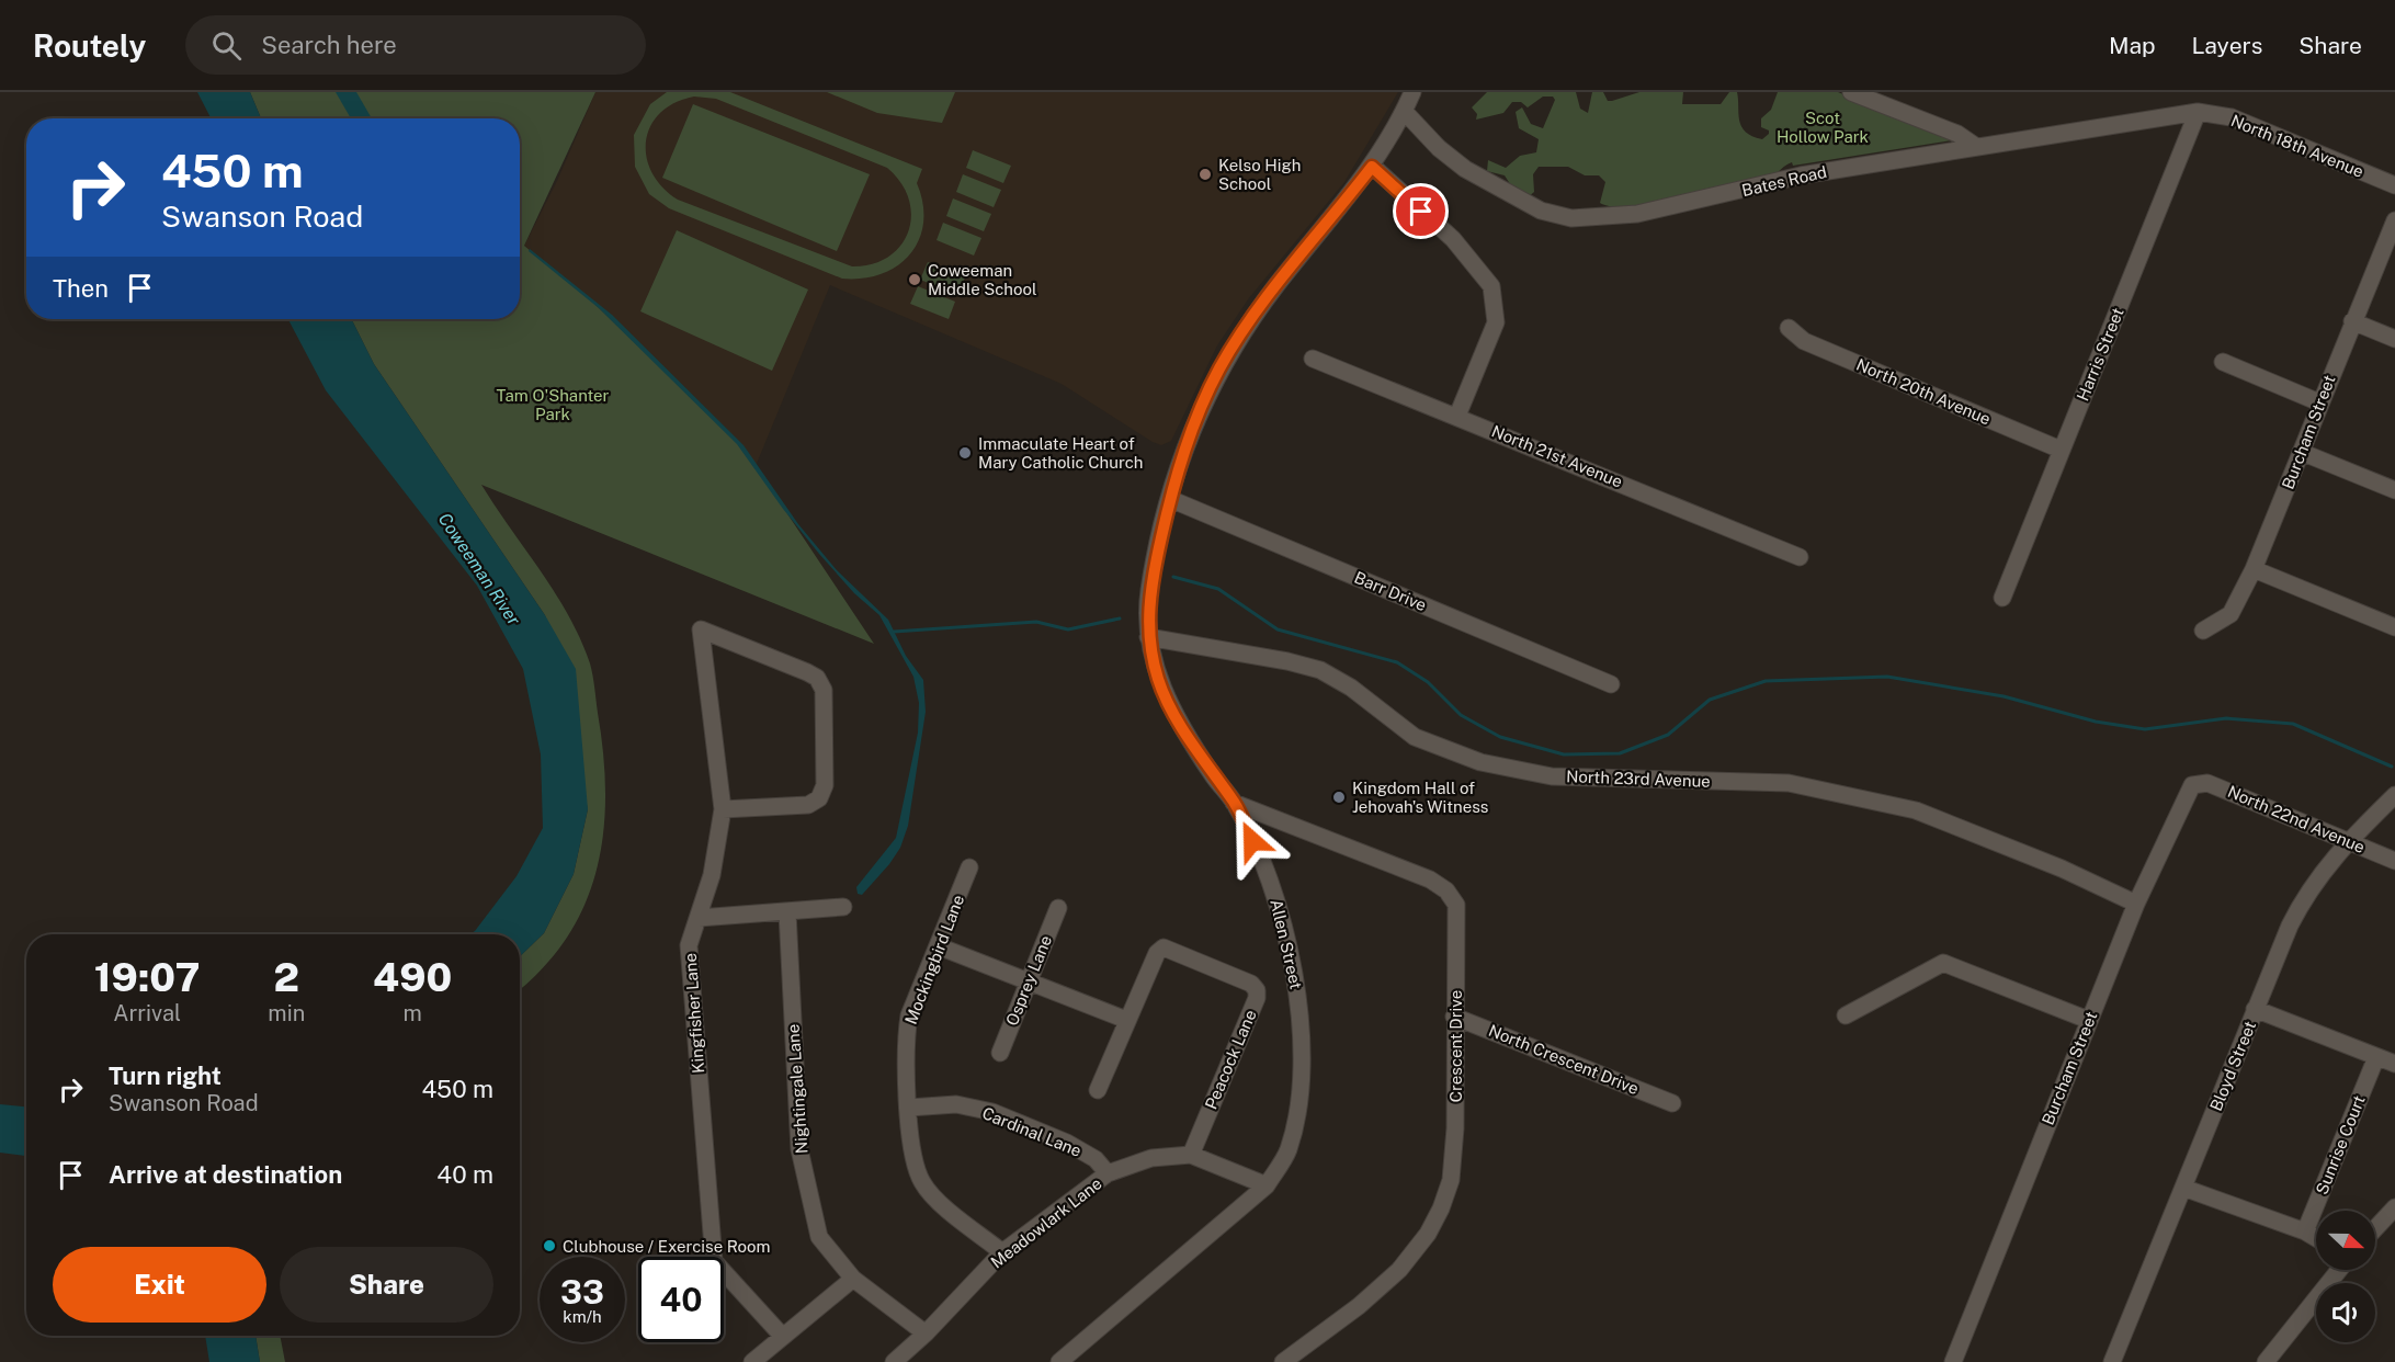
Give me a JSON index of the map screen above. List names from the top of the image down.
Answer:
{
  "streets": {
    "street": [
      "North 18th Avenue",
      "Bates Road",
      "Harris Street",
      "North 20th Avenue",
      "Burcham Street",
      "North 21st Avenue",
      "Barr Drive",
      "North 23rd Avenue",
      "North 22nd Avenue",
      "Allen Street",
      "Mockingbird Lane",
      "Osprey Lane",
      "Kingfisher Lane",
      "Crescent Drive",
      "Peacock Lane",
      "North Crescent Drive",
      "Bloyd Street",
      "Nightingale Lane",
      "Cardinal Lane",
      "Sunrise Court",
      "Meadowlark Lane"
    ]
  },
  "crossings": [
    ["North 18th Avenue", "Bates Road"],
    ["North 18th Avenue", "Harris Street"],
    ["Bates Road", "Harris Street"],
    ["Bates Road", "Allen Street"],
    ["Harris Street", "North 20th Avenue"],
    ["Burcham Street", "North 23rd Avenue"],
    ["Burcham Street", "North 22nd Avenue"],
    ["Barr Drive", "Allen Street"],
    ["North 23rd Avenue", "Allen Street"],
    ["North 22nd Avenue", "Bloyd Street"],
    ["Allen Street", "Crescent Drive"],
    ["Allen Street", "Meadowlark Lane"],
    ["Mockingbird Lane", "Cardinal Lane"],
    ["Mockingbird Lane", "Meadowlark Lane"],
    ["Crescent Drive", "North Crescent Drive"],
    ["Peacock Lane", "Meadowlark Lane"],
    ["Nightingale Lane", "Meadowlark Lane"],
    ["Cardinal Lane", "Meadowlark Lane"]
  ],
  "water": ["Coweeman River"],
  "parks": ["Scot Hollow Park", "Tam O'Shanter Park"],
  "places": [
    "Kelso High School",
    "Coweeman Middle School",
    "Immaculate Heart of Mary Catholic Church",
    "Kingdom Hall of Jehovah's Witness",
    "Clubhouse / Exercise Room"
  ],
  "north": "right",
  "page": {
    "header": "Routely",
    "search": "Search here",
    "nav": ["Map", "Layers", "Share"],
    "turn": ["450 m", "Swanson Road"],
    "then": "Then",
    "eta": [
      "19:07",
      "Arrival",
      "2",
      "min",
      "490",
      "m"
    ],
    "list": [
      {
        "name": "Turn right",
        "note": "Swanson Road",
        "value": "450 m"
      },
      {
        "name": "Arrive at destination",
        "value": "40 m"
      }
    ],
    "buttons": ["Exit", "Share"],
    "speed": "33 km/h",
    "limit": "40"
  }
}
